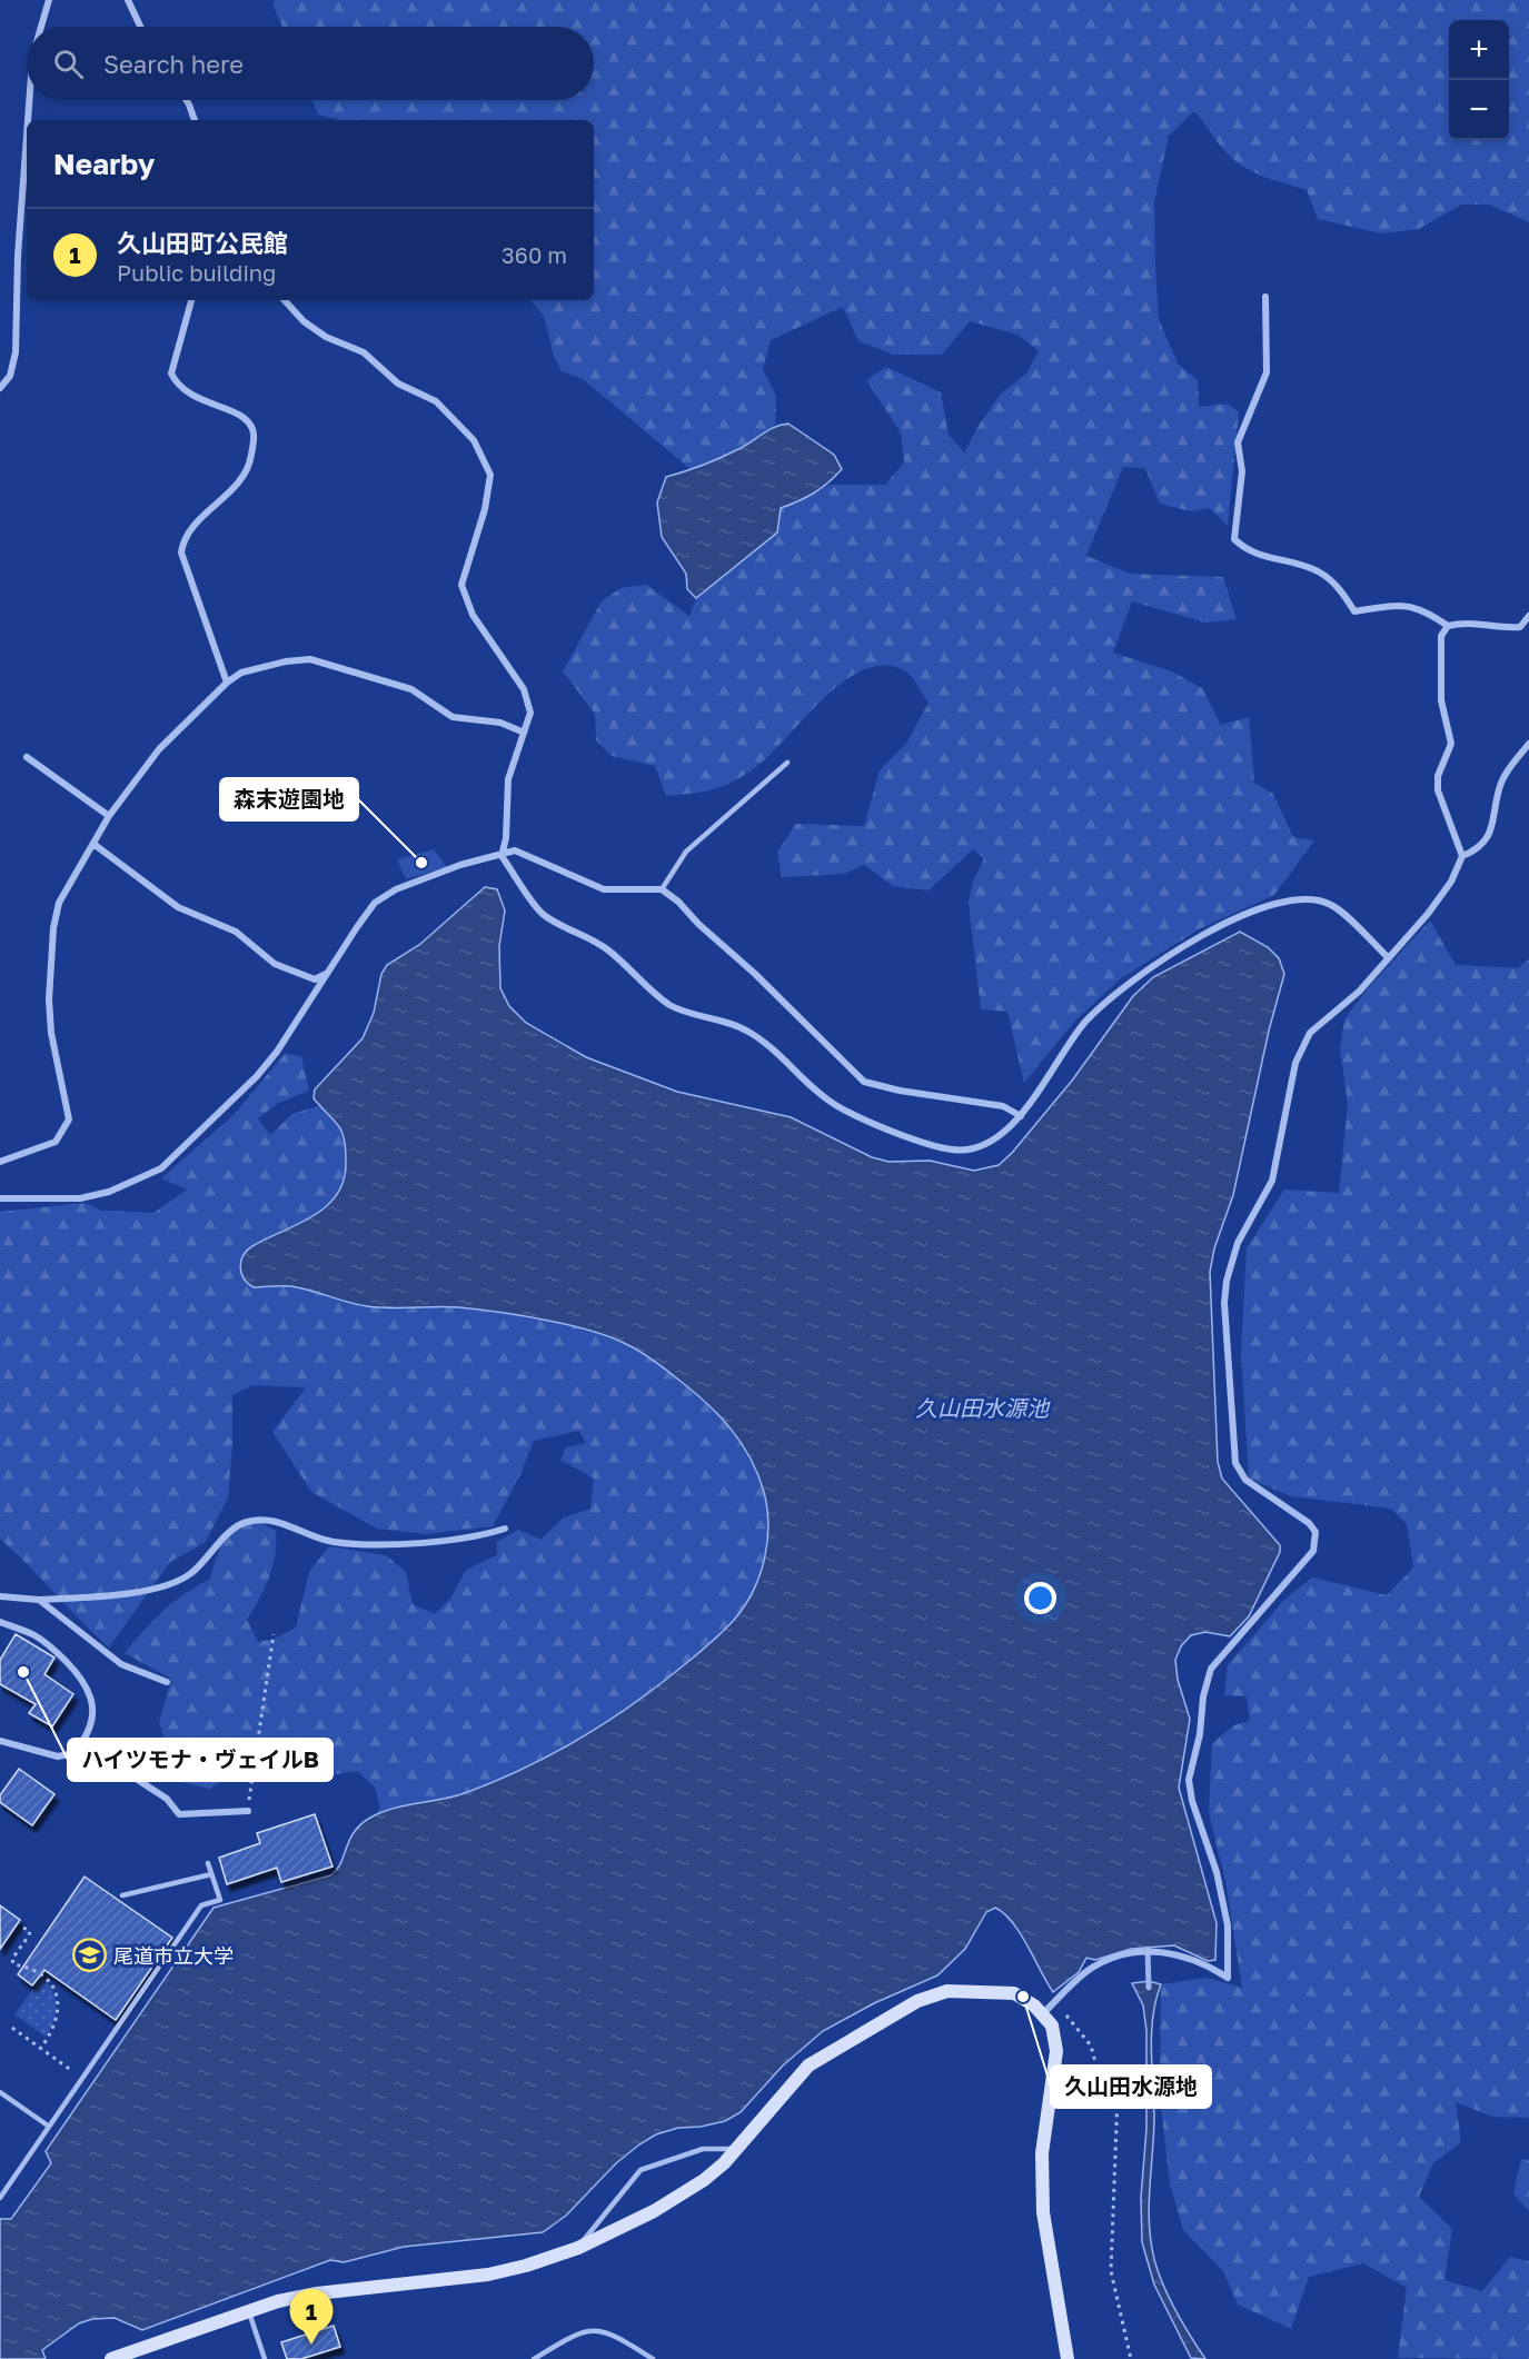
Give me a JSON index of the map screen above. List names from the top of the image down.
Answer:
{
  "water": ["久山田水源池"],
  "places": {
    "other": ["森末遊園地", "ハイツモナ・ヴェイルB", "久山田水源地"],
    "school or university": ["尾道市立大学"]
  },
  "page": {
    "map_buttons": ["+", "−"],
    "search": "Search here",
    "heading": "Nearby",
    "list": [
      {
        "mark": "1",
        "name": "久山田町公民館",
        "note": "Public building",
        "value": "360 m"
      }
    ],
    "pins": "1"
  }
}
